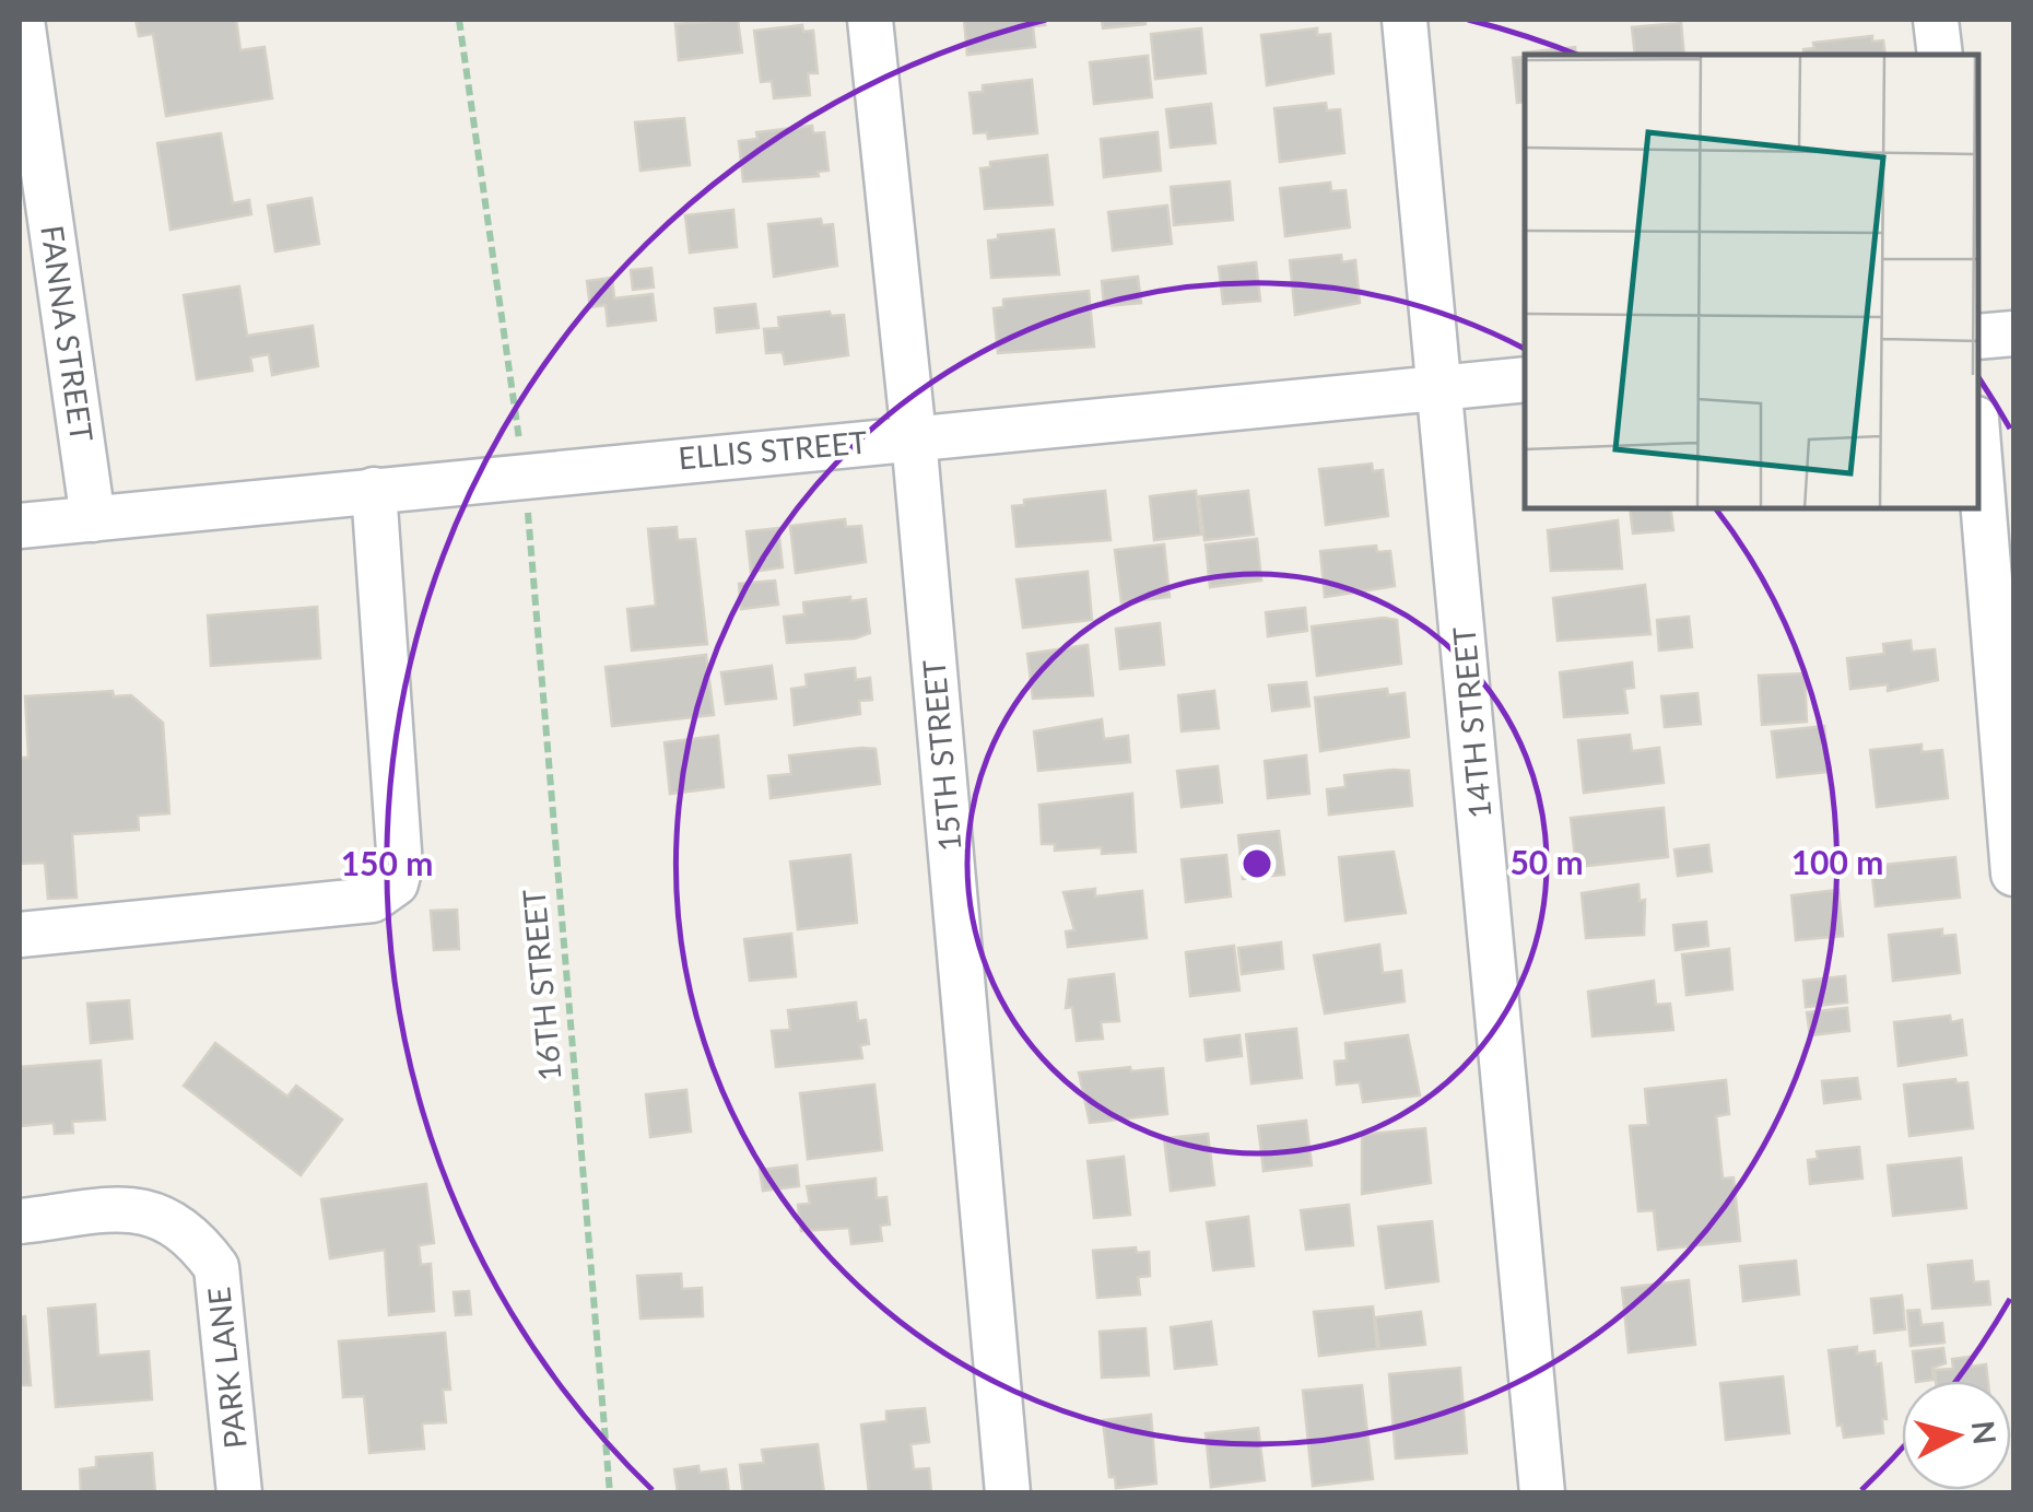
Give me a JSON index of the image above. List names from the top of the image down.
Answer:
{
  "streets": {
    "street": [
      "FANNA STREET",
      "ELLIS STREET",
      "14TH STREET",
      "15TH STREET",
      "PARK LANE"
    ],
    "path": ["16TH STREET"]
  },
  "crossings": [
    ["FANNA STREET", "ELLIS STREET"],
    ["ELLIS STREET", "14TH STREET"],
    ["ELLIS STREET", "15TH STREET"],
    ["ELLIS STREET", "16TH STREET"]
  ],
  "north": "right",
  "rings": ["50 m", "100 m", "150 m"]
}
